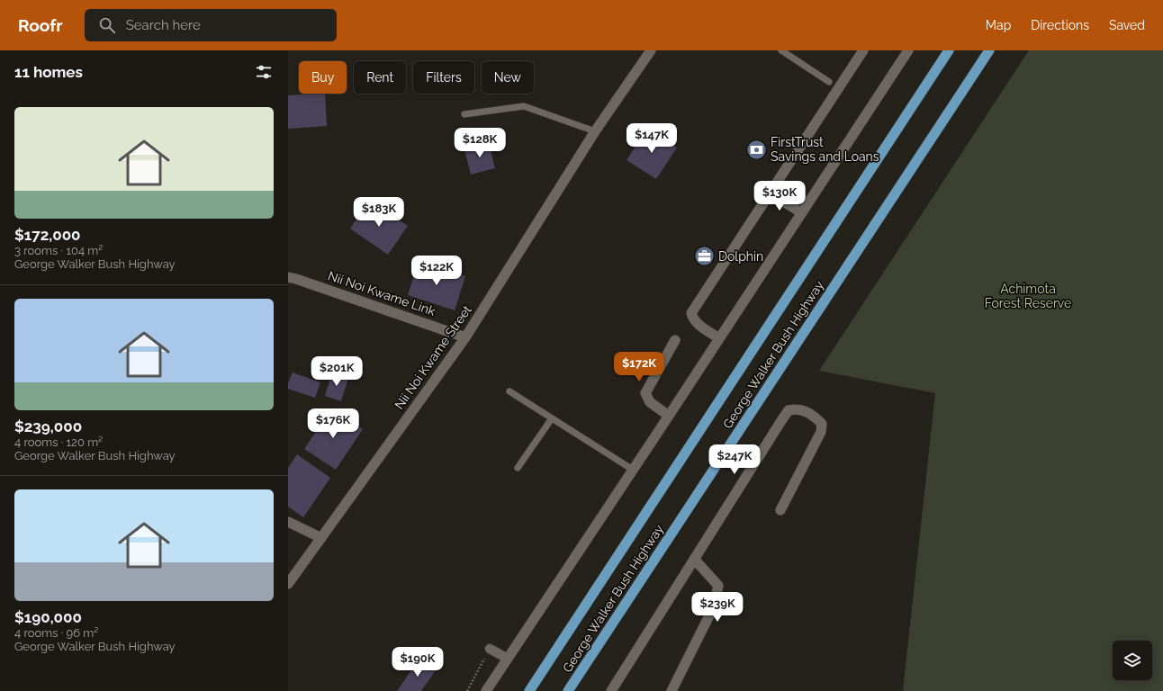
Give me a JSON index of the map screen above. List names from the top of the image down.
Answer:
{
  "streets": {
    "highway": ["George Walker Bush Highway"],
    "street": ["Nii Noi Kwame Link", "Nii Noi Kwame Street"]
  },
  "crossings": [
    ["Nii Noi Kwame Link", "Nii Noi Kwame Street"]
  ],
  "parks": ["Achimota Forest Reserve"],
  "places": {
    "bank": ["FirstTrust Savings and Loans"],
    "office": ["Dolphin"]
  },
  "page": {
    "header": "Roofr",
    "search": "Search here",
    "nav": ["Map", "Directions", "Saved"],
    "heading": "11 homes",
    "chip": [
      "Buy",
      "Rent",
      "Filters",
      "New"
    ],
    "list": [
      {
        "name": "$172,000",
        "note": "3 rooms · 104 m² · George Walker Bush Highway"
      },
      {
        "name": "$239,000",
        "note": "4 rooms · 120 m² · George Walker Bush Highway"
      },
      {
        "name": "$190,000",
        "note": "4 rooms · 96 m² · George Walker Bush Highway"
      }
    ],
    "price": [
      "$147K",
      "$128K",
      "$130K",
      "$183K",
      "$122K",
      "$172K",
      "$201K",
      "$176K",
      "$247K",
      "$239K",
      "$190K"
    ]
  }
}
